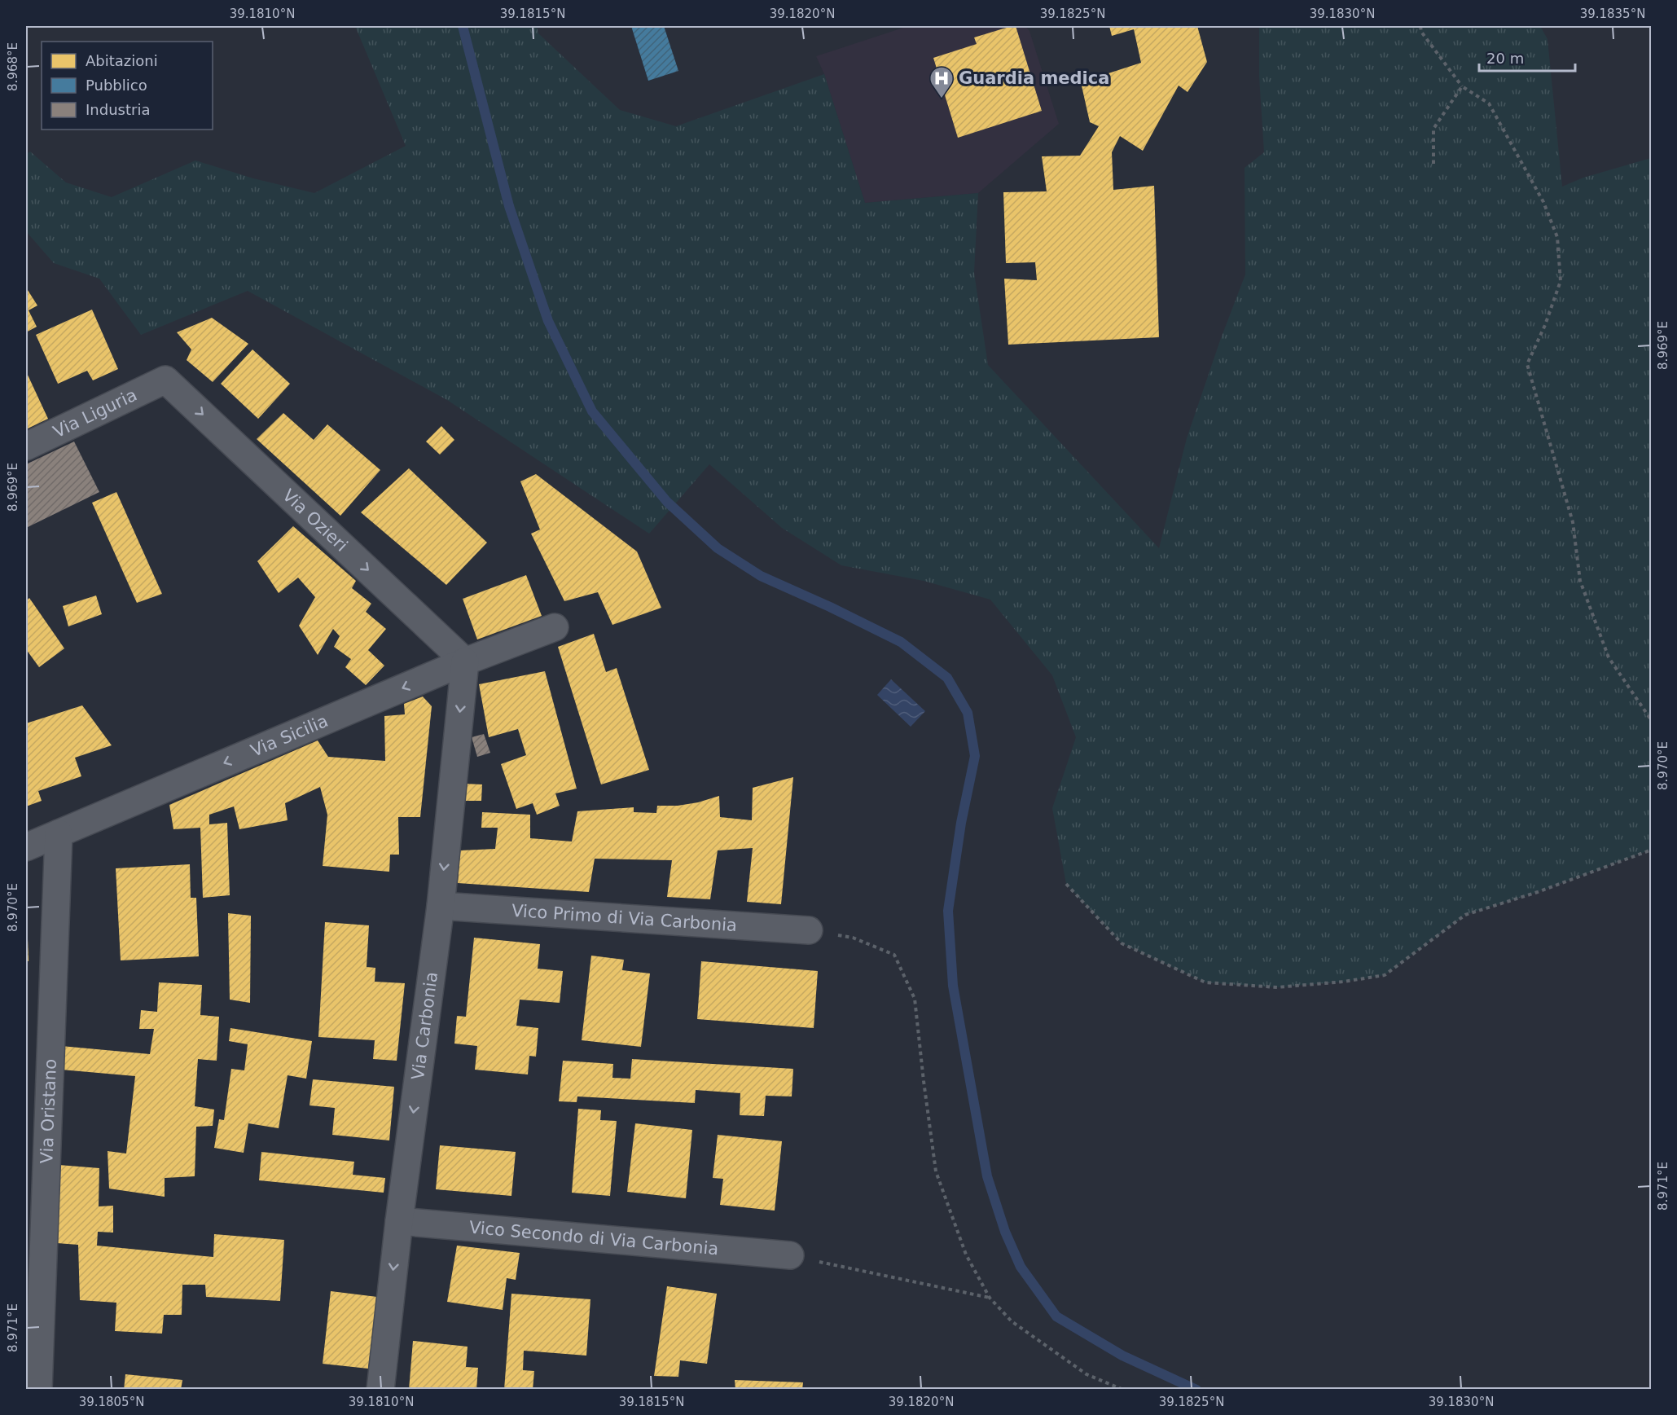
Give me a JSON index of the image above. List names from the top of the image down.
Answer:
{
  "streets": {
    "street": [
      "Via Liguria",
      "Via Ozieri",
      "Via Sicilia",
      "Vico Primo di Via Carbonia",
      "Via Carbonia",
      "Via Oristano",
      "Vico Secondo di Via Carbonia"
    ]
  },
  "crossings": [
    ["Via Liguria", "Via Ozieri"],
    ["Via Ozieri", "Via Sicilia"],
    ["Via Ozieri", "Via Carbonia"],
    ["Via Sicilia", "Via Carbonia"],
    ["Via Sicilia", "Via Oristano"],
    ["Vico Primo di Via Carbonia", "Via Carbonia"],
    ["Via Carbonia", "Vico Secondo di Via Carbonia"]
  ],
  "one_way": ["Via Ozieri", "Via Sicilia", "Via Carbonia"],
  "places": {
    "hospital": ["Guardia medica"]
  },
  "legend": ["Abitazioni", "Pubblico", "Industria"],
  "scale_bar": "20 m",
  "coordinates": [
    "39.1810°N",
    "39.1815°N",
    "39.1820°N",
    "39.1825°N",
    "39.1830°N",
    "39.1835°N",
    "8.968°E",
    "8.969°E",
    "8.970°E",
    "8.971°E",
    "39.1805°N"
  ]
}
